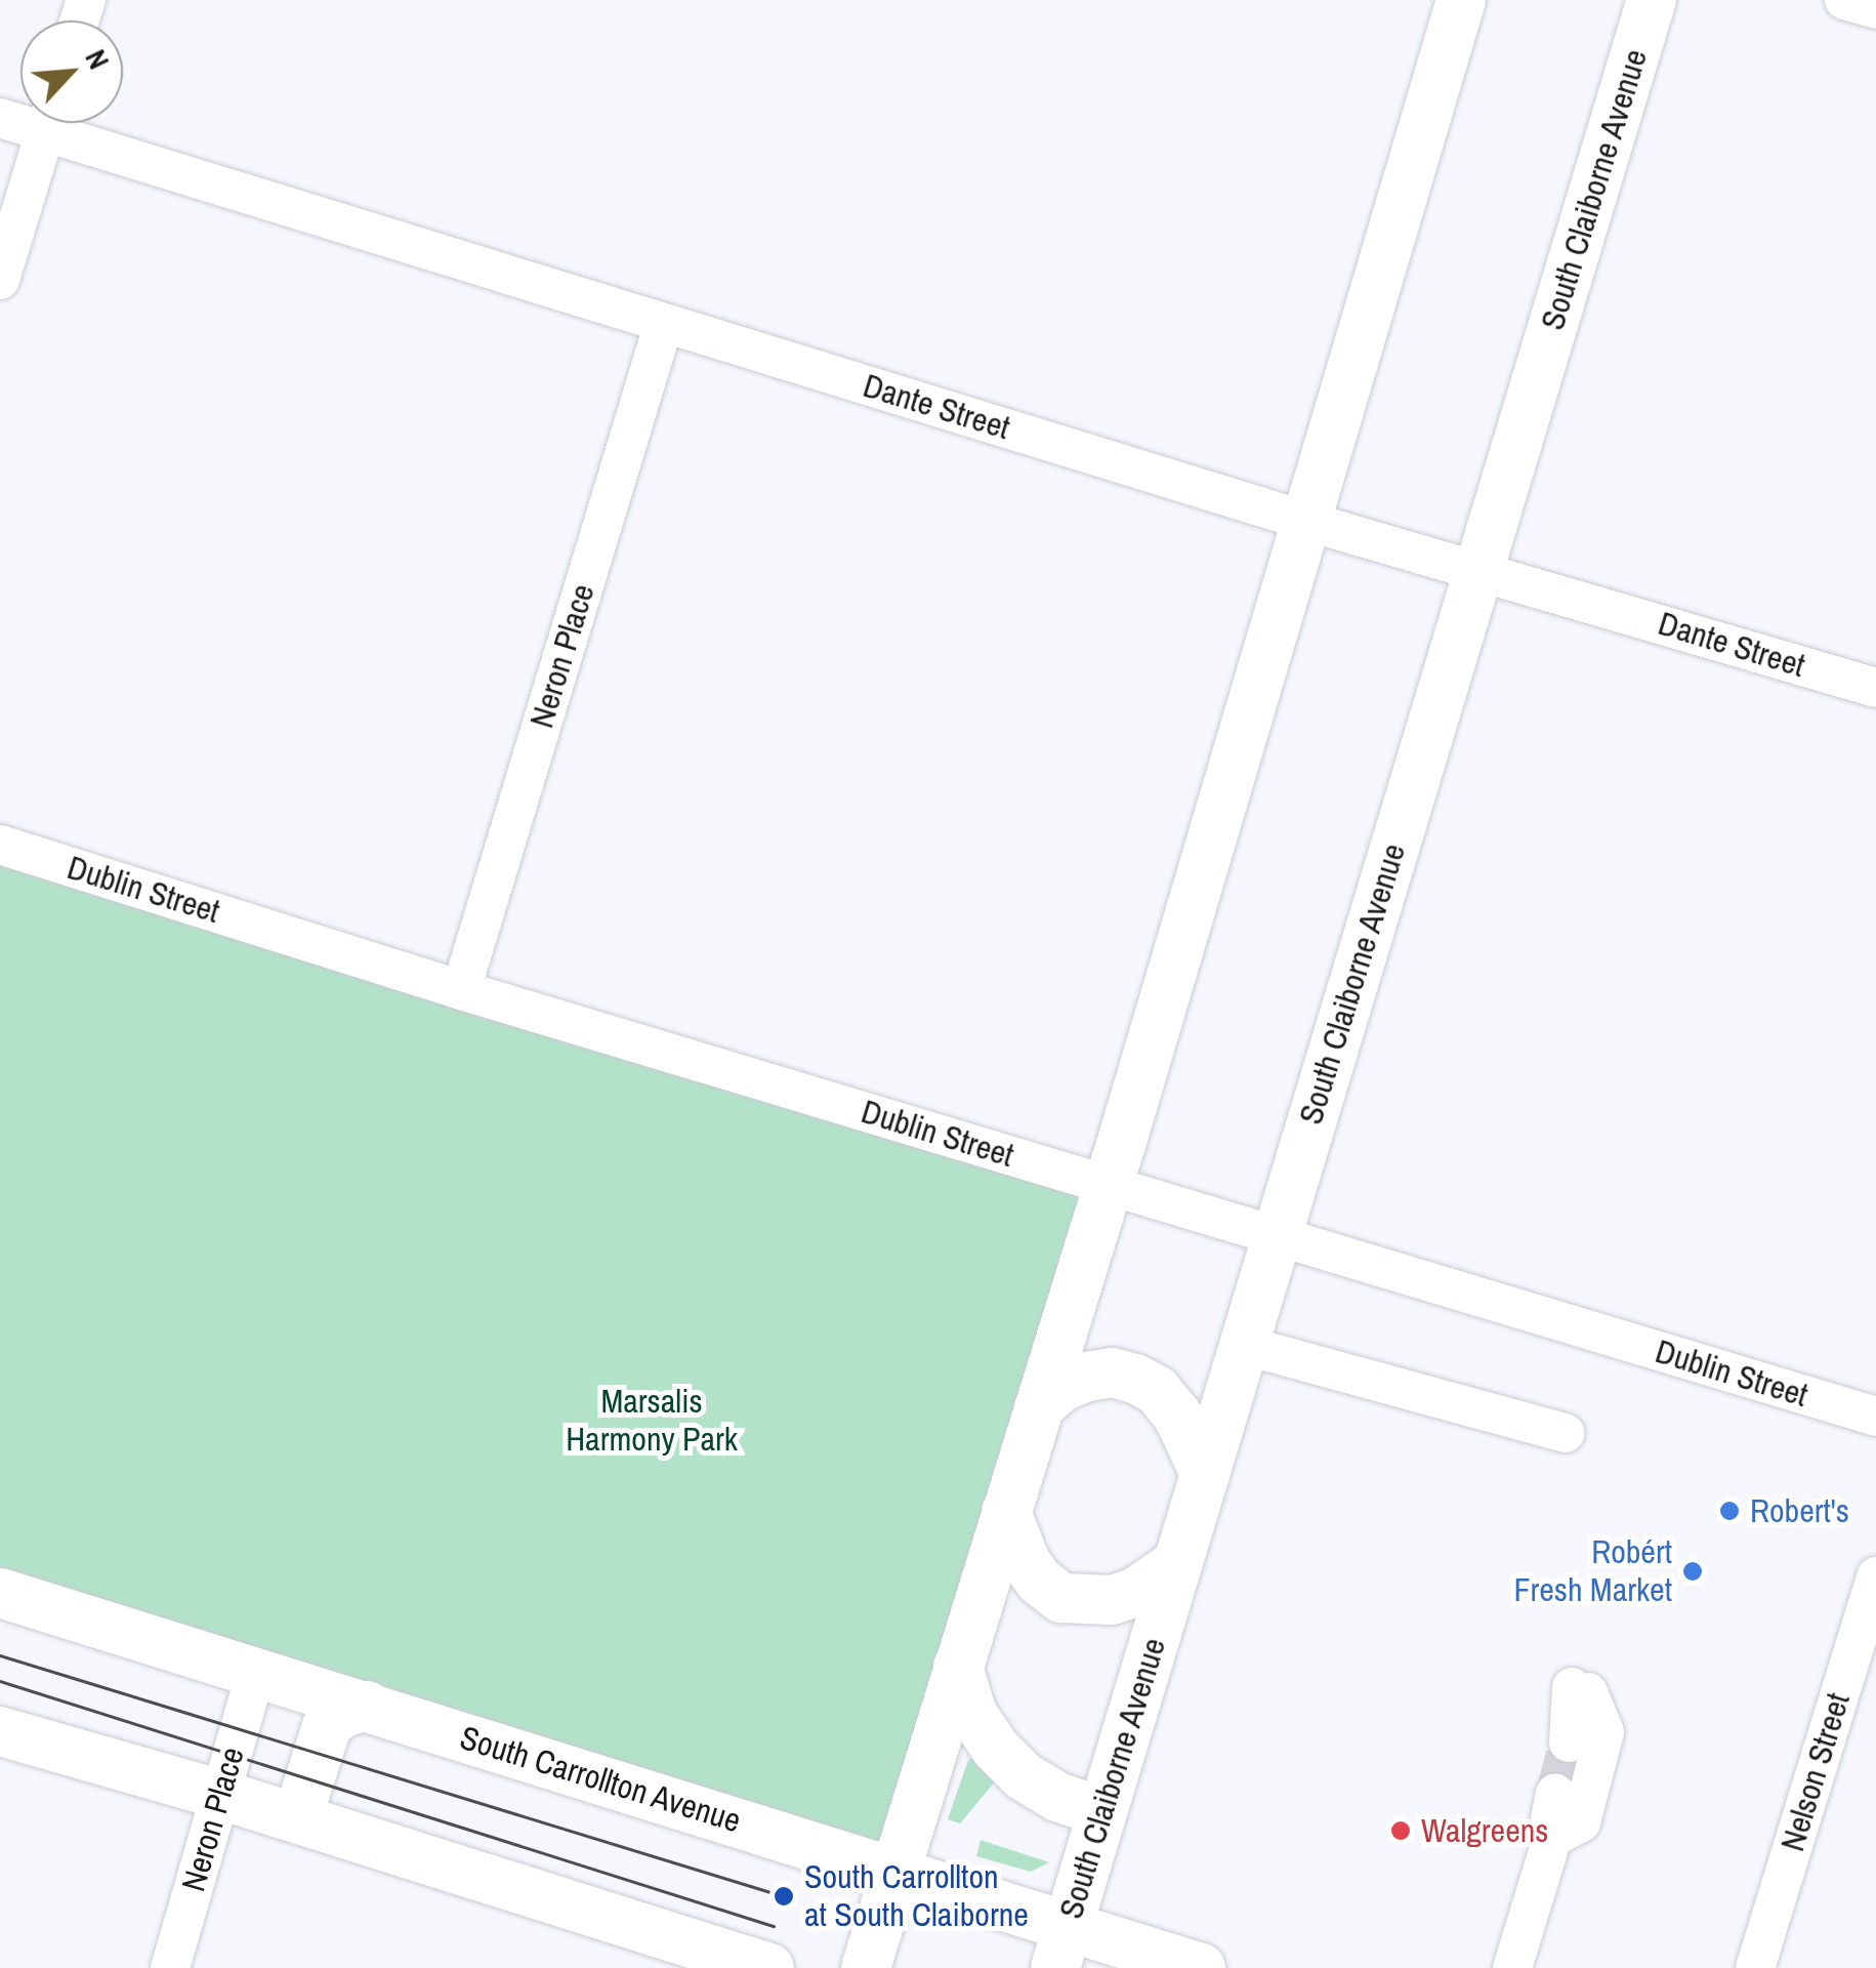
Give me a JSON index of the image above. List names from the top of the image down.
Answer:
{
  "streets": {
    "main road": ["South Claiborne Avenue", "South Carrollton Avenue"],
    "street": [
      "Dante Street",
      "Neron Place",
      "Dublin Street",
      "Nelson Street"
    ]
  },
  "crossings": [
    ["South Claiborne Avenue", "Dante Street"],
    ["South Claiborne Avenue", "Dublin Street"],
    ["South Claiborne Avenue", "South Carrollton Avenue"],
    ["Dante Street", "Neron Place"],
    ["Neron Place", "Dublin Street"],
    ["Neron Place", "South Carrollton Avenue"]
  ],
  "parks": ["Marsalis Harmony Park"],
  "places": [
    "Robert's",
    "Robért Fresh Market",
    "Walgreens",
    "South Carrollton at South Claiborne"
  ],
  "north": "top right"
}
